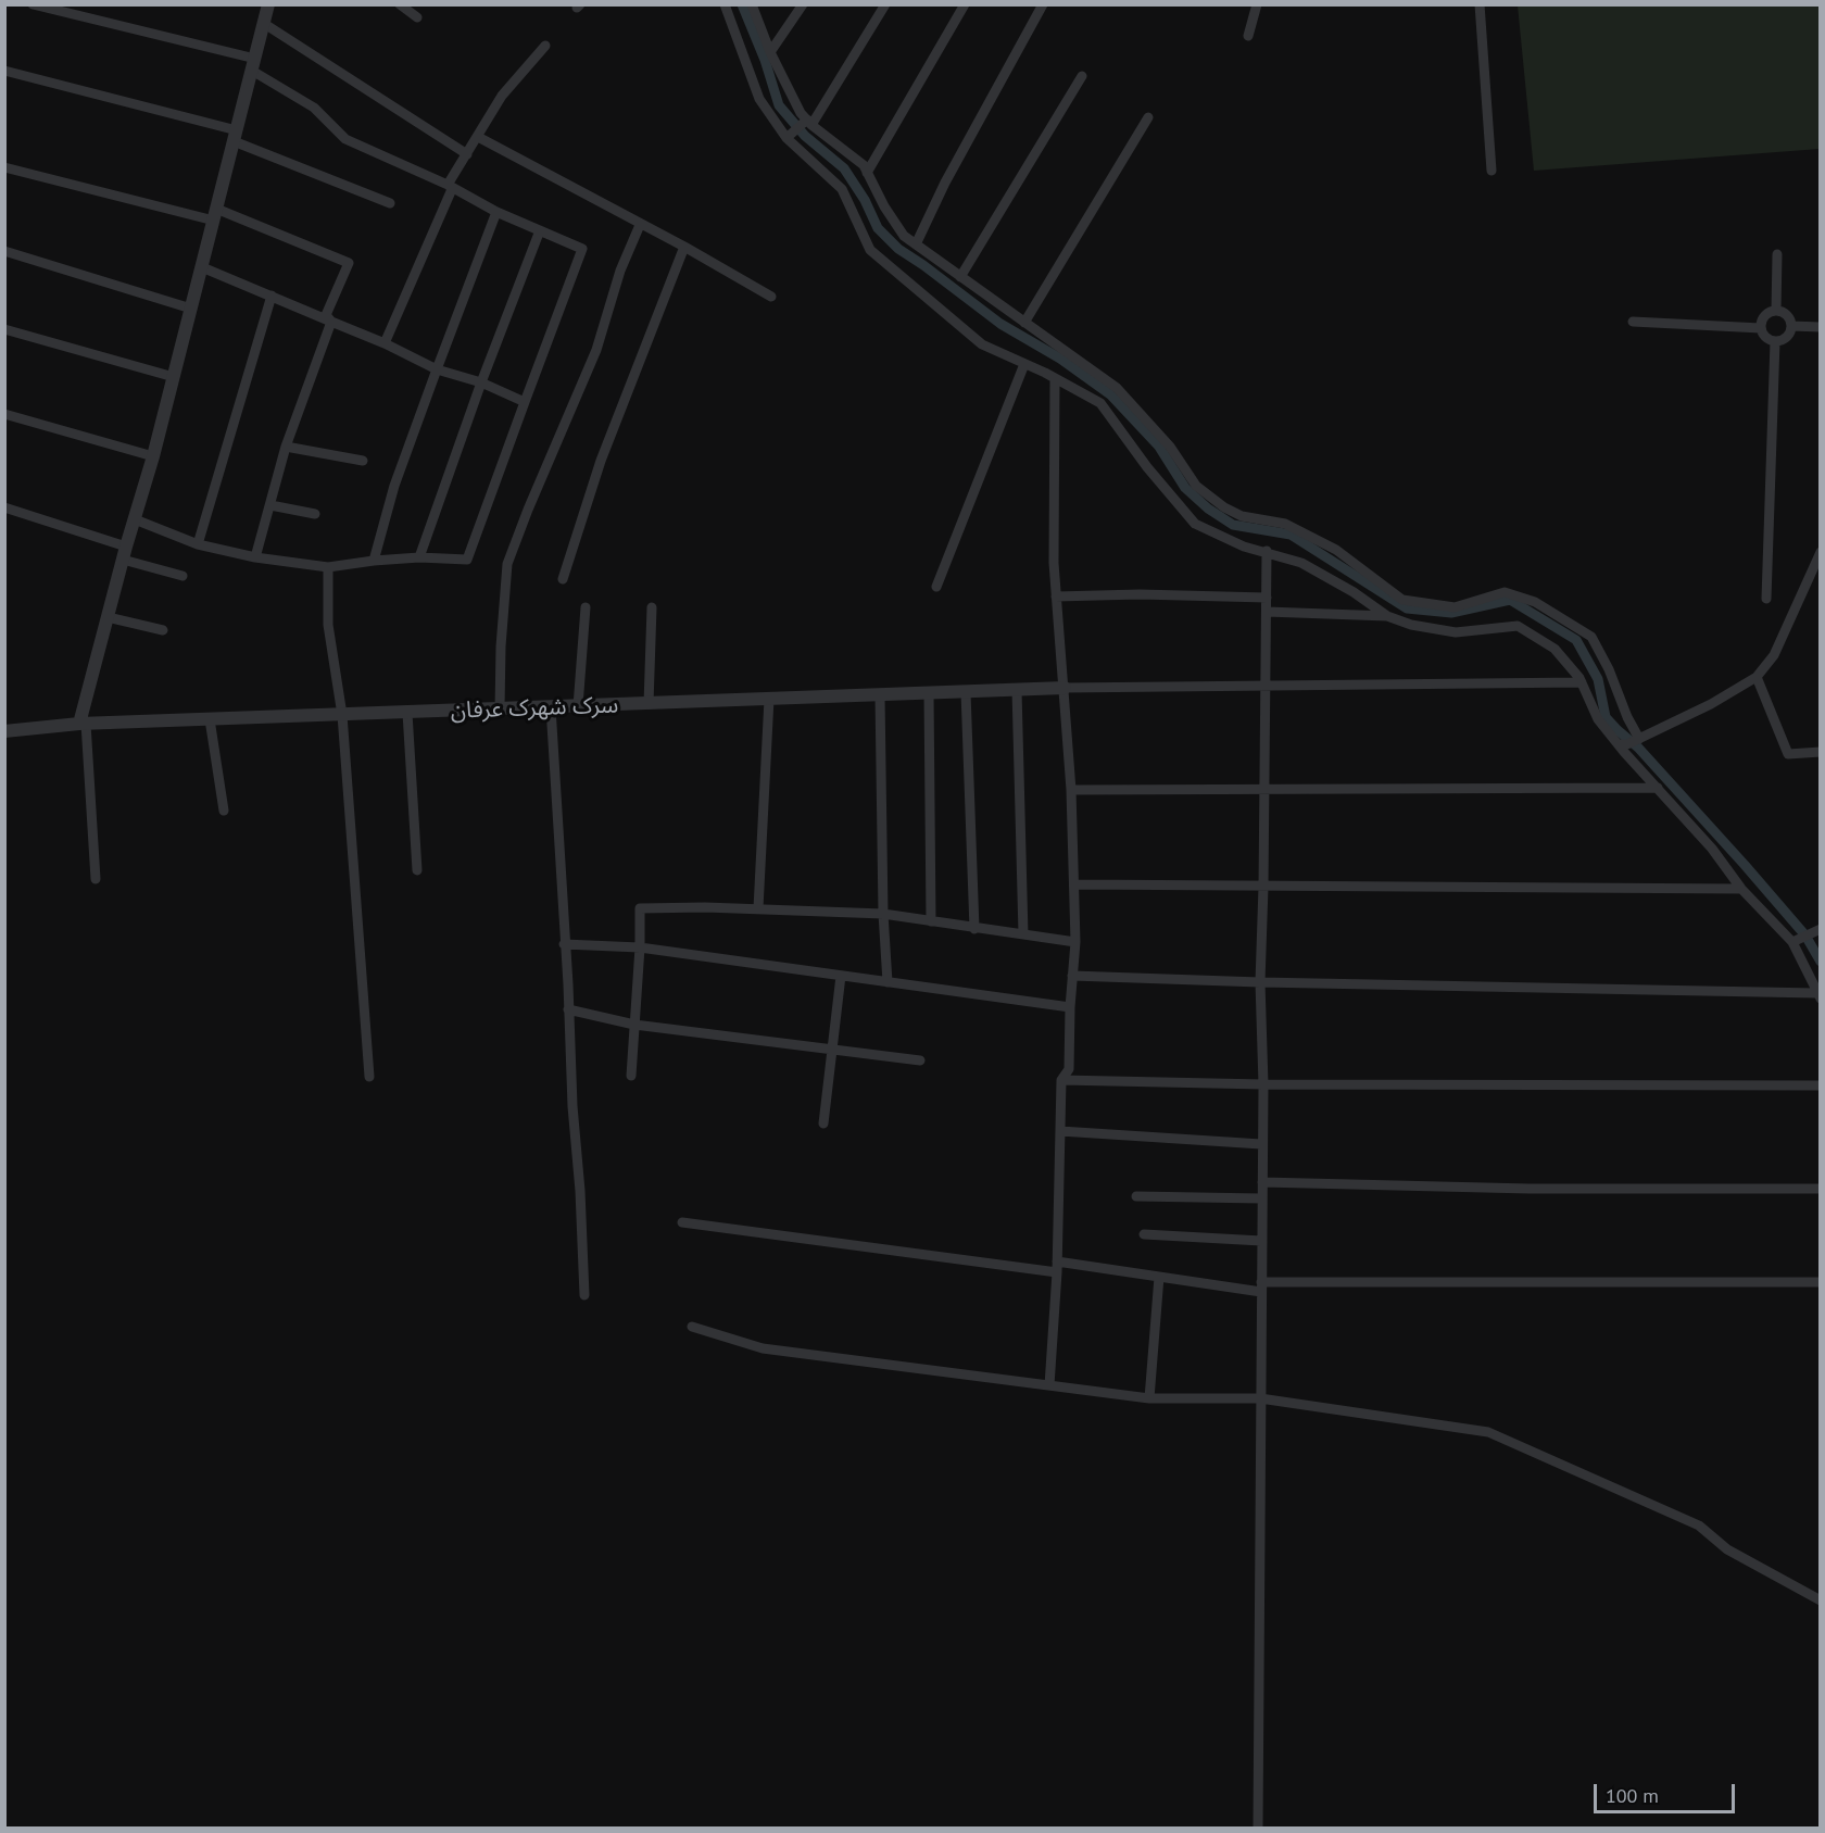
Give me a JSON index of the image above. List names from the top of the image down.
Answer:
{
  "streets": {
    "street": ["سرک شهرک عرفان"]
  },
  "scale_bar": "100 m"
}
